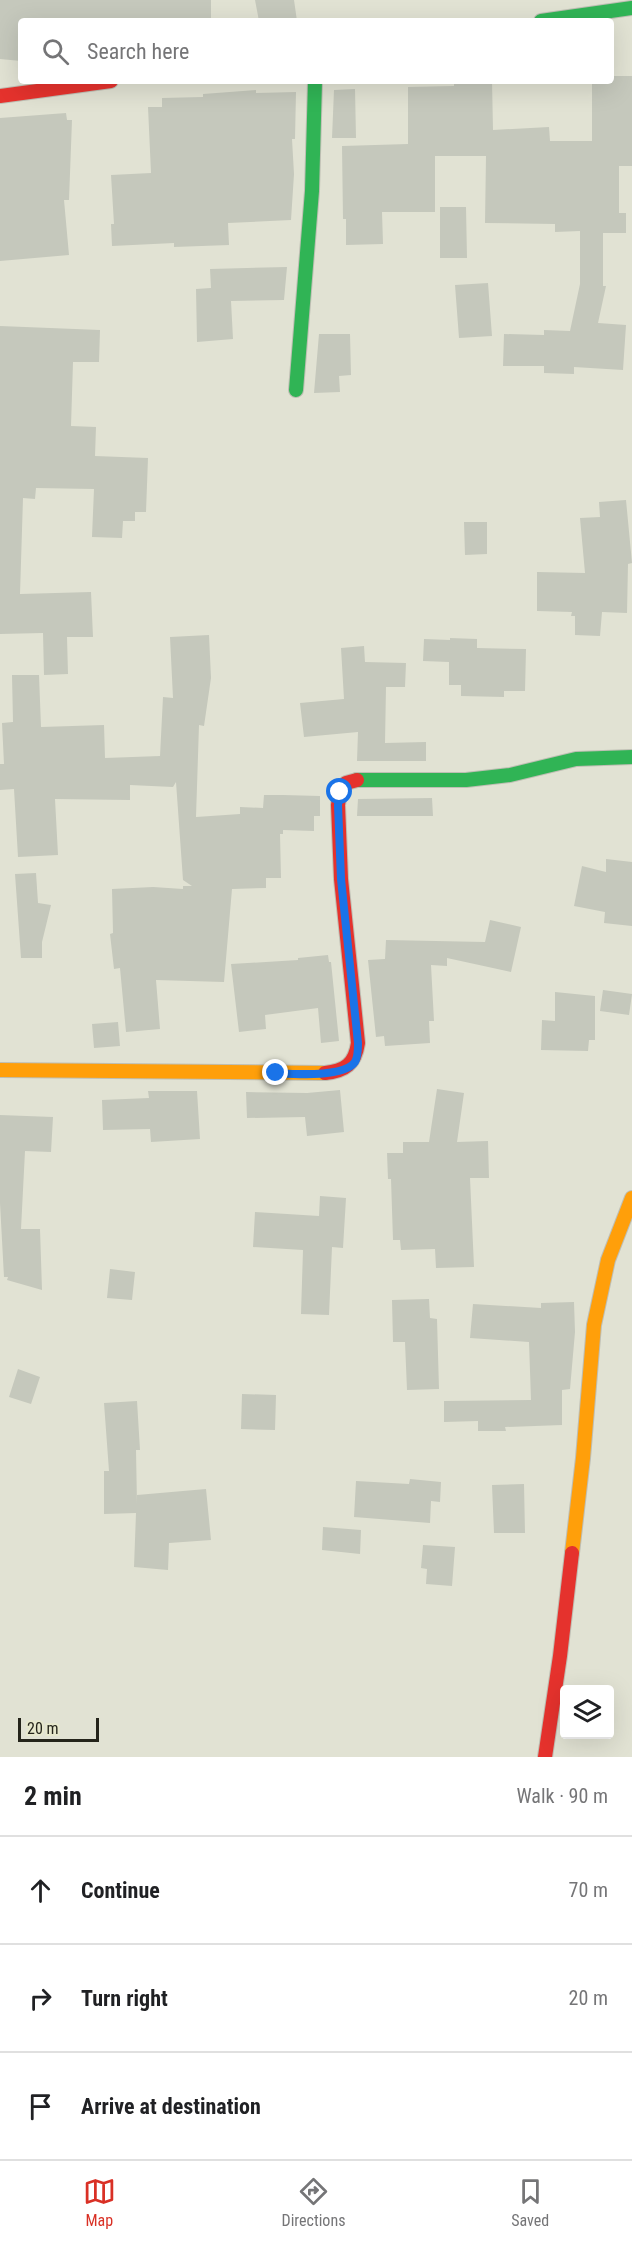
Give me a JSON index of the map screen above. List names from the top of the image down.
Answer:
{
  "scale_bar": "20 m",
  "page": {
    "search": "Search here",
    "scale": "20 m",
    "heading": ["2 min", "Walk · 90 m"],
    "list": [
      ["Continue", "70 m"],
      ["Turn right", "20 m"],
      "Arrive at destination"
    ],
    "nav": ["Map", "Directions", "Saved"]
  }
}
